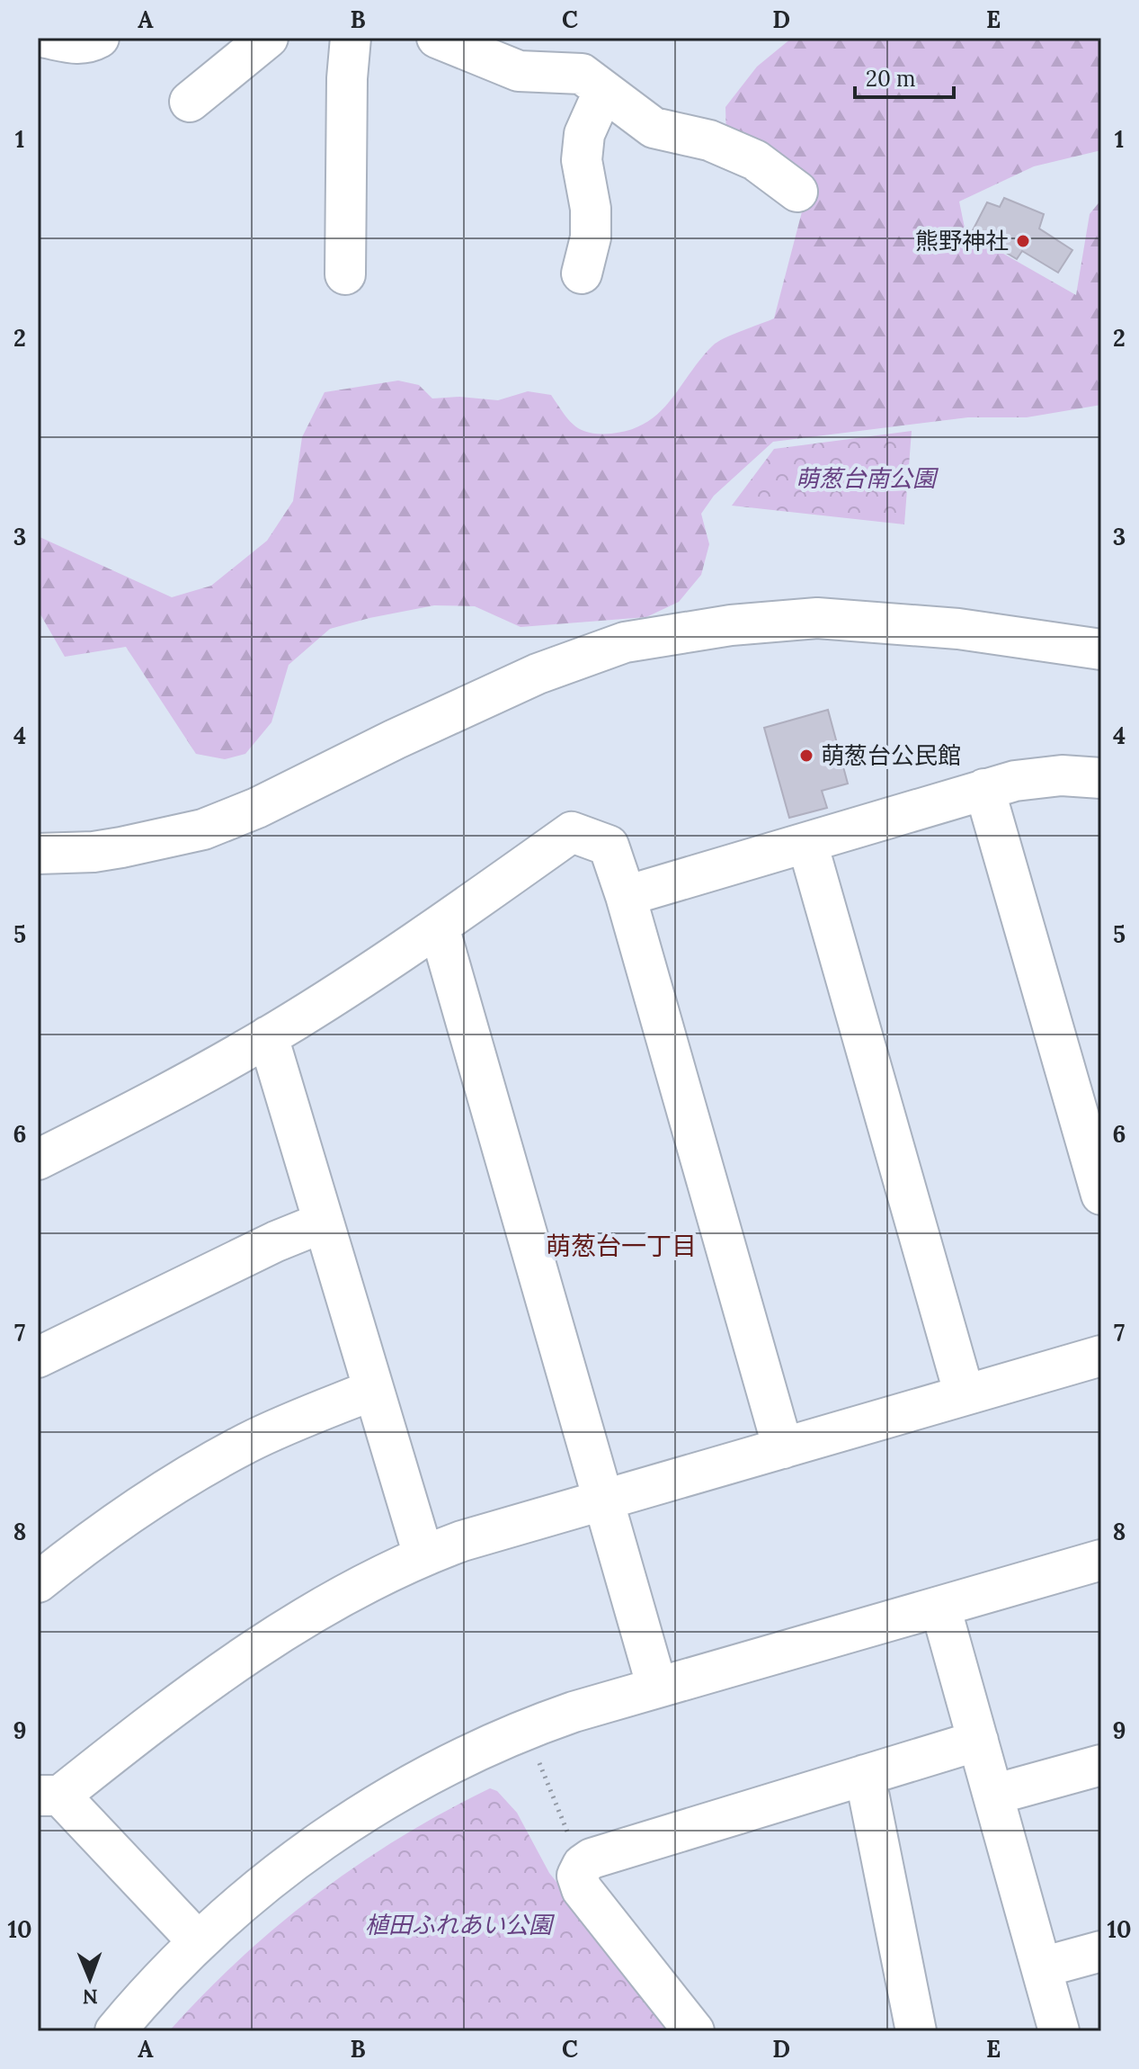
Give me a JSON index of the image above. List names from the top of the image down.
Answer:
{
  "districts": ["萌葱台一丁目"],
  "parks": ["萌葱台南公園", "植田ふれあい公園"],
  "places": ["熊野神社", "萌葱台公民館"],
  "scale_bar": "20 m",
  "north": "bottom",
  "grid": {
    "columns": [
      "A",
      "B",
      "C",
      "D",
      "E"
    ],
    "rows": [
      "1",
      "2",
      "3",
      "4",
      "5",
      "6",
      "7",
      "8",
      "9",
      "10"
    ]
  }
}
